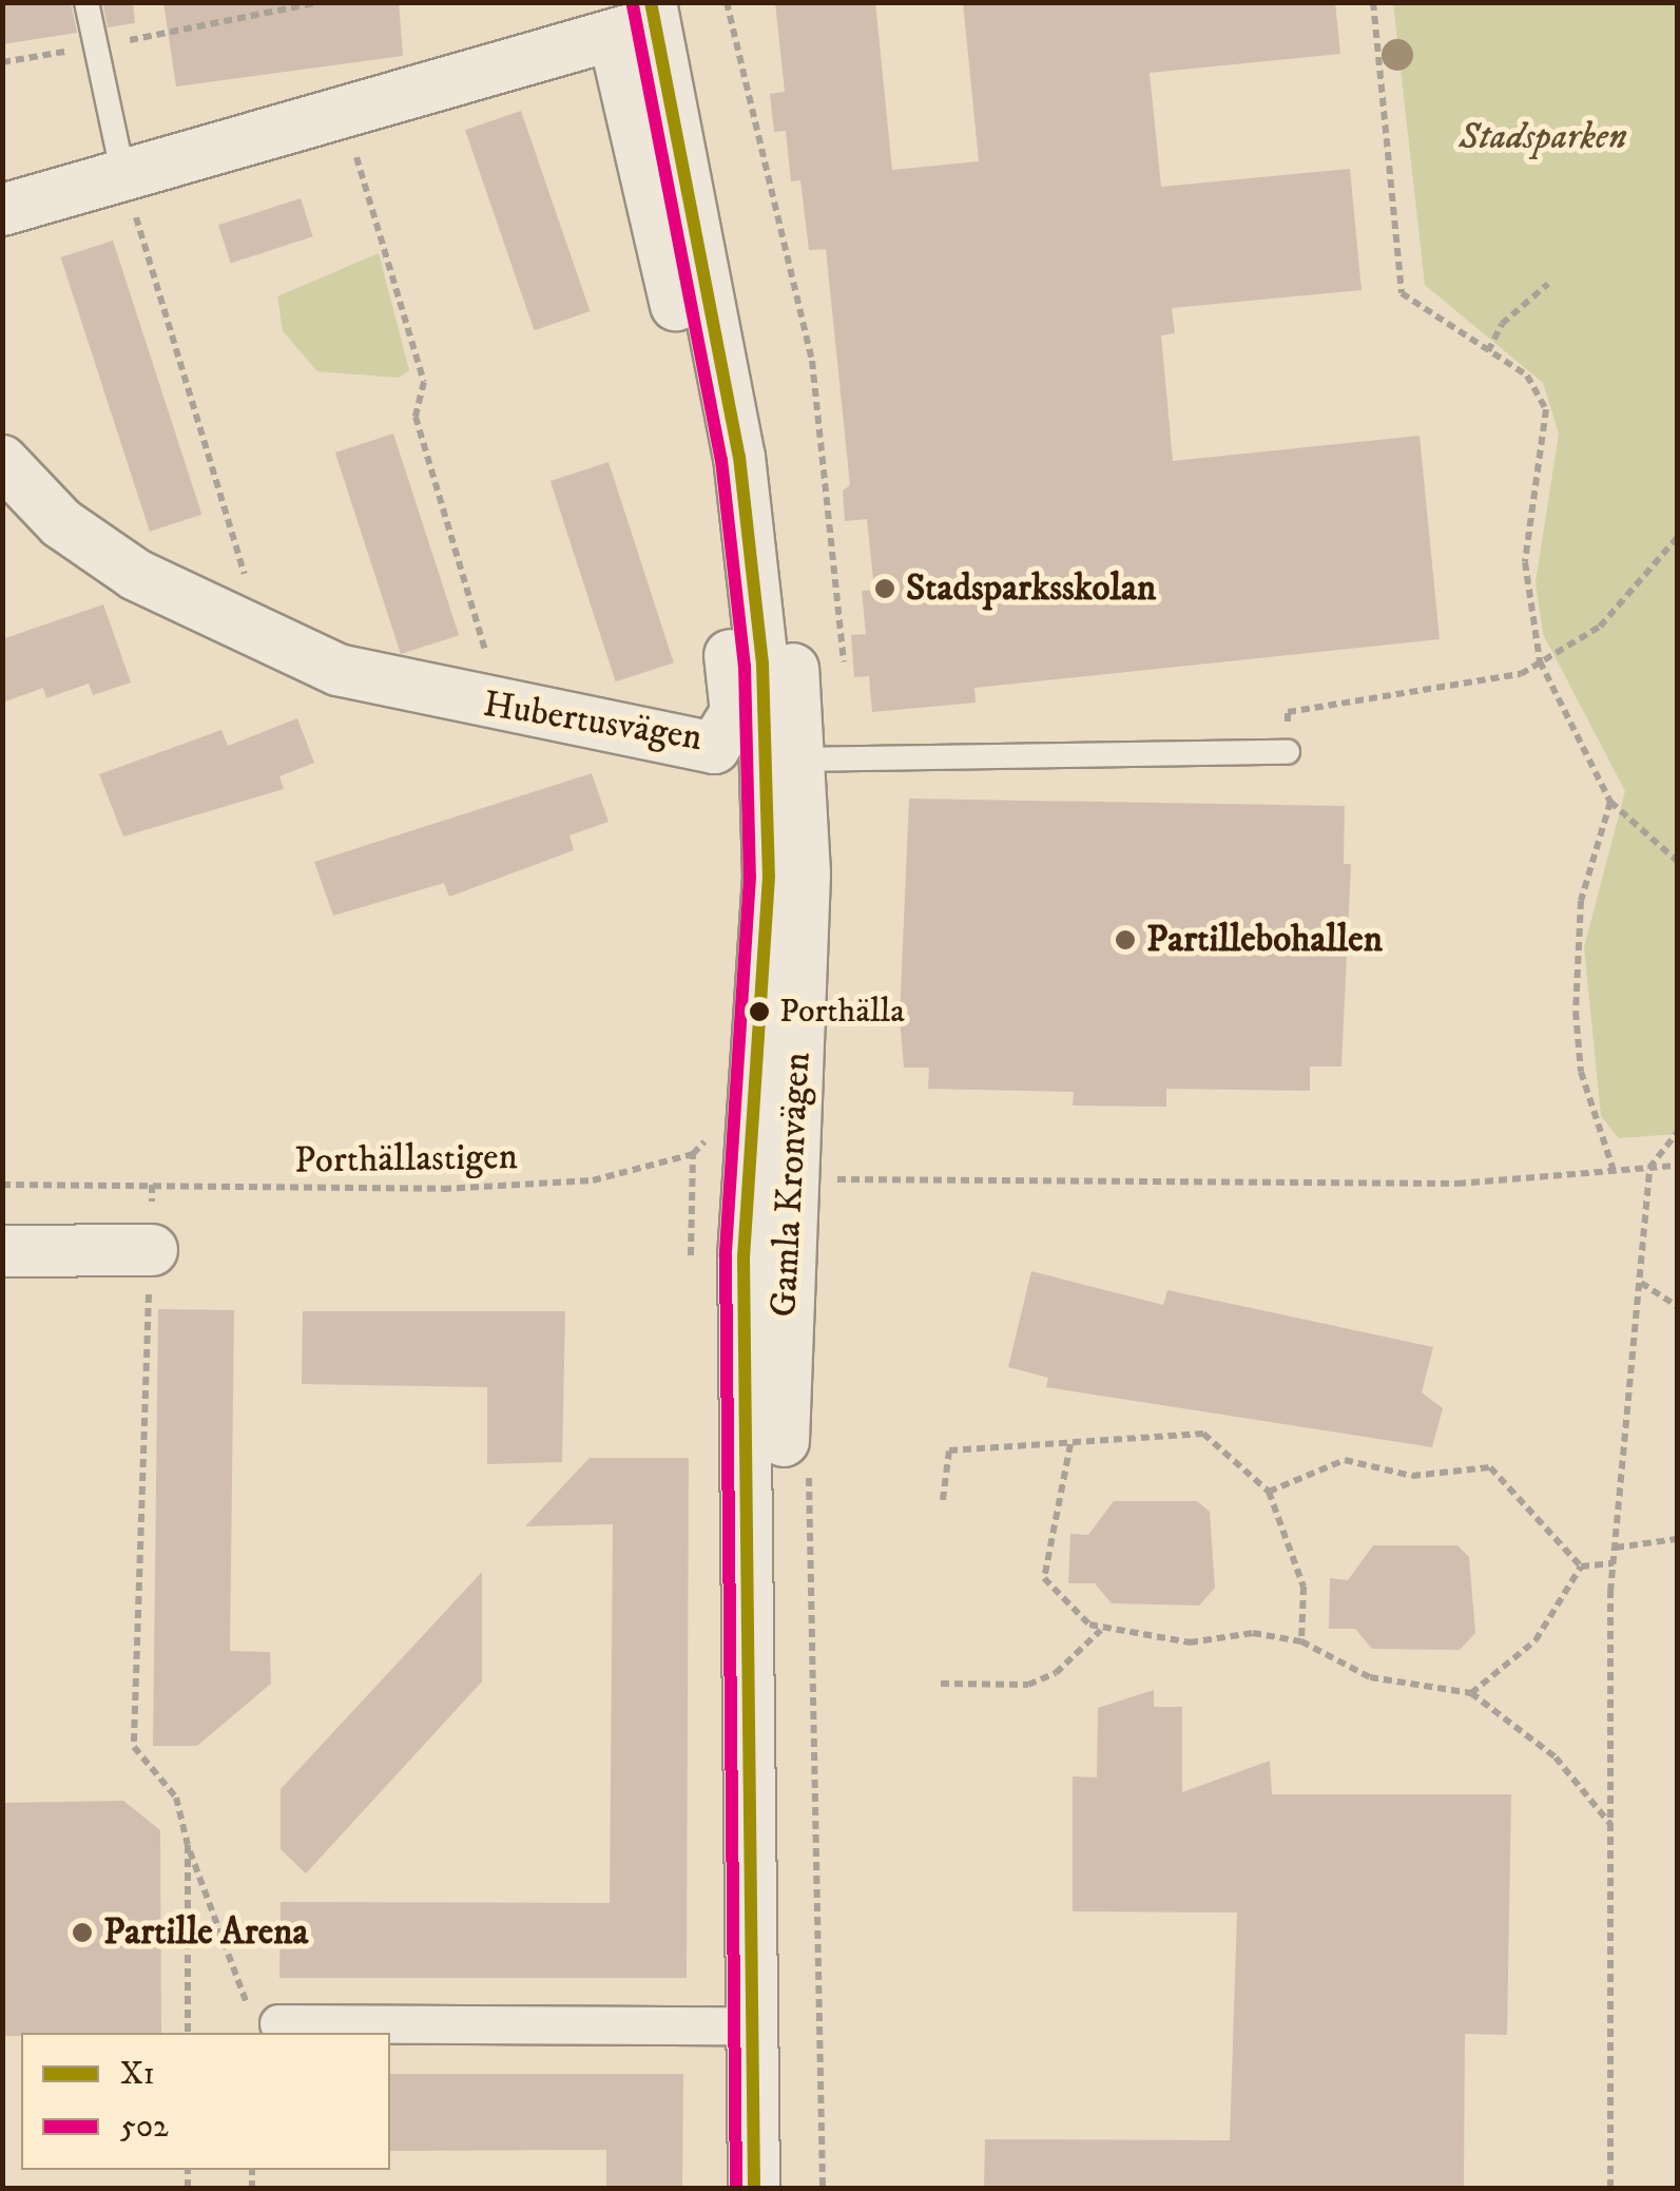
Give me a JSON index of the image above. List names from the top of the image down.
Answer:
{
  "streets": {
    "street": ["Hubertusvägen", "Gamla Kronvägen"],
    "path": ["Porthällastigen"]
  },
  "crossings": [
    ["Hubertusvägen", "Gamla Kronvägen"],
    ["Porthällastigen", "Gamla Kronvägen"]
  ],
  "parks": ["Stadsparken"],
  "places": [
    "Stadsparksskolan",
    "Partillebohallen",
    "Porthälla",
    "Partille Arena"
  ],
  "lines": ["transit line X1", "transit line 502"],
  "legend": ["X1", "502"]
}
